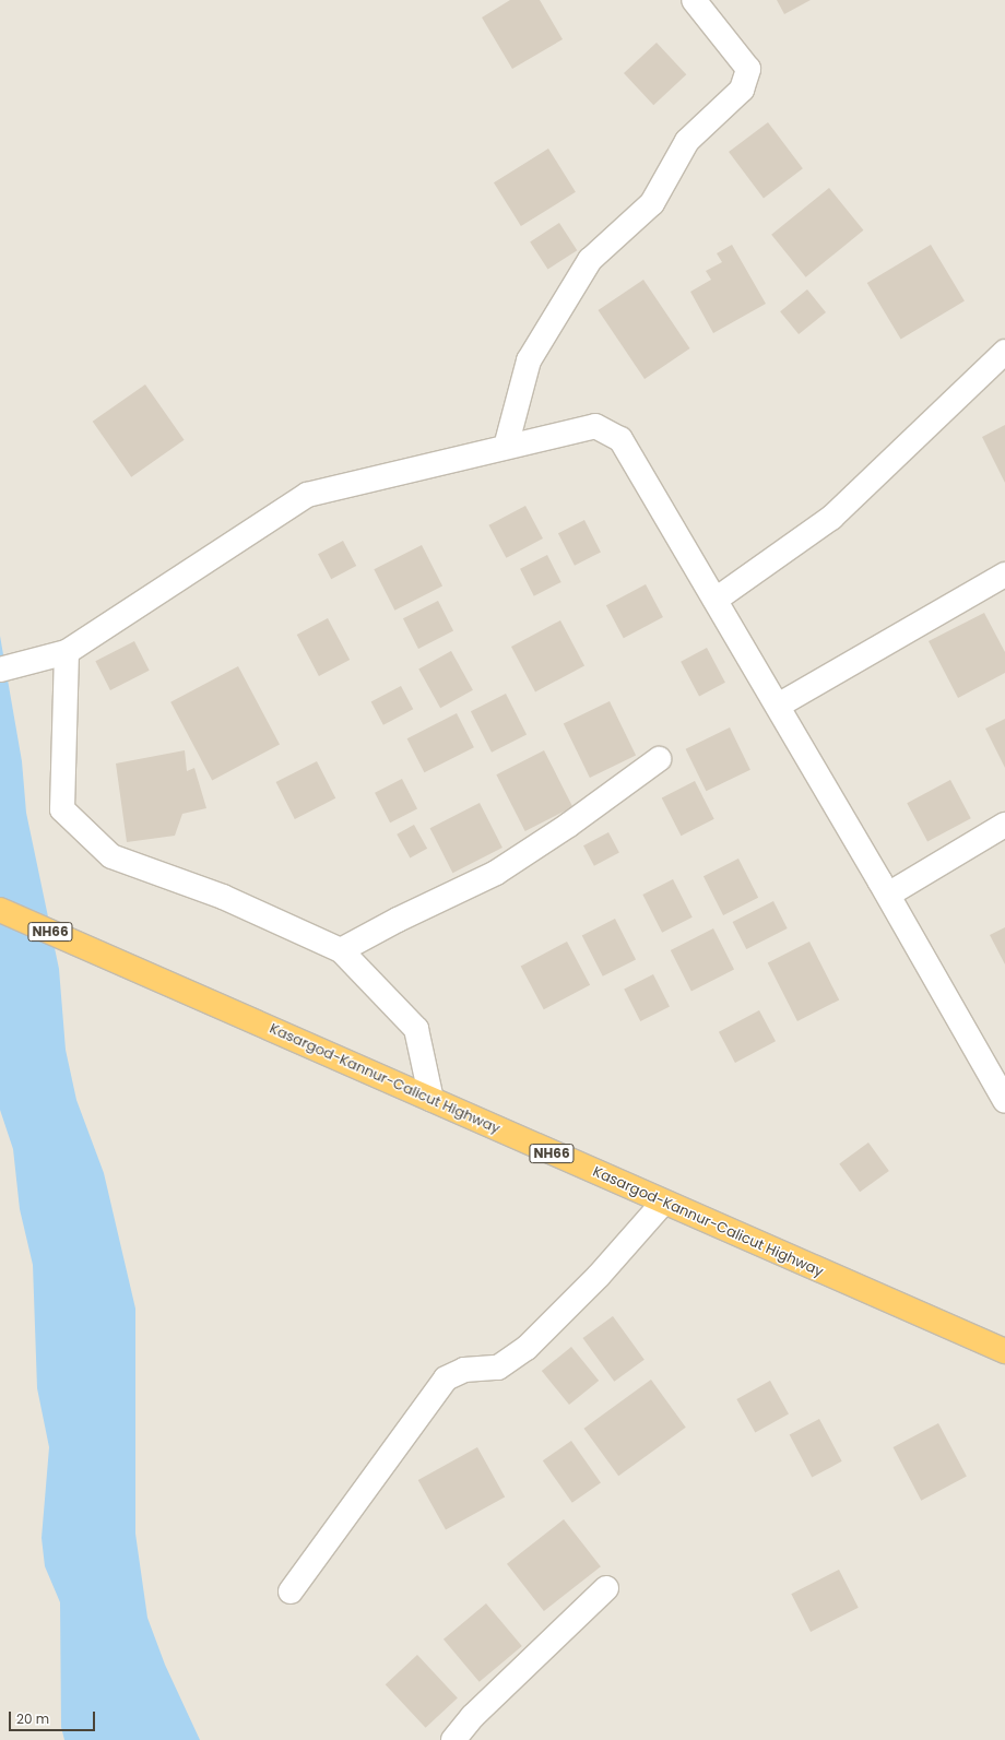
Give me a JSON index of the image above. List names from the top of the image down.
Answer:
{
  "streets": {
    "highway": ["NH66", "Kasargod-Kannur-Calicut Highway"]
  },
  "scale_bar": "20 m"
}
